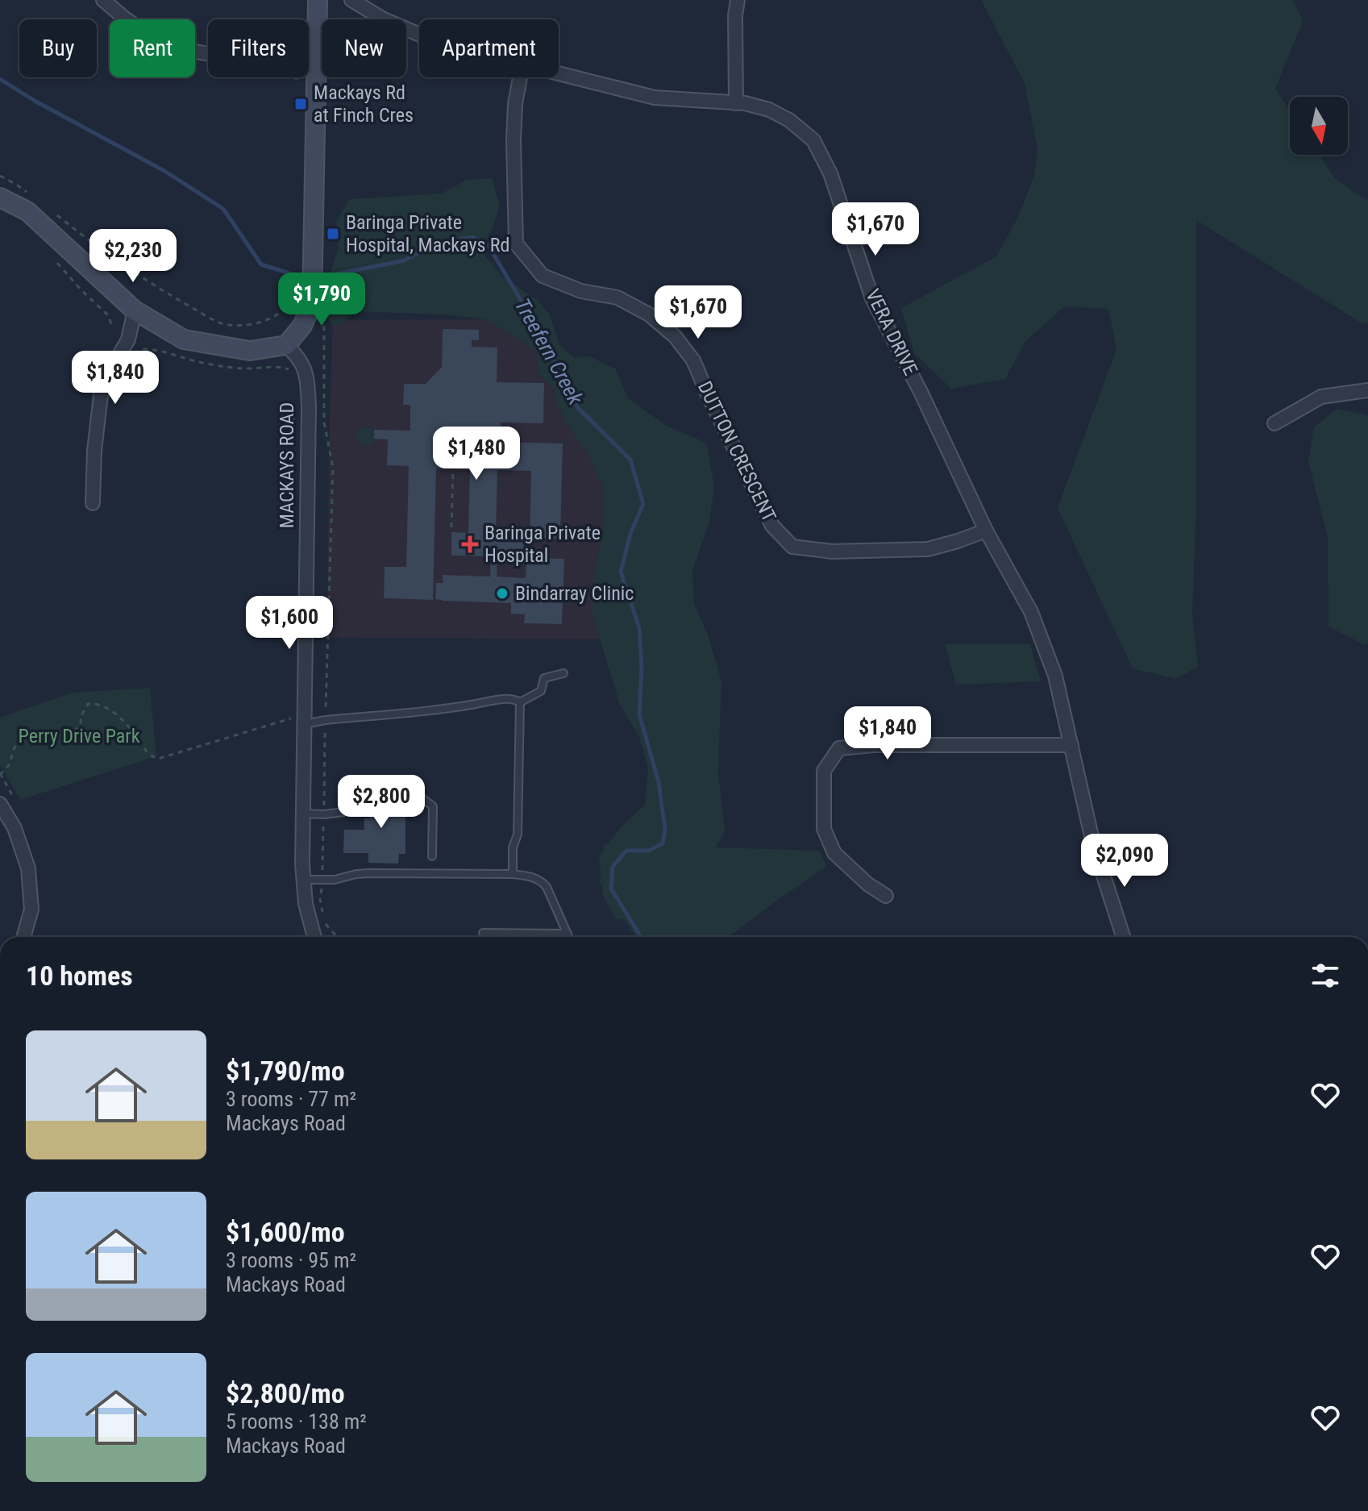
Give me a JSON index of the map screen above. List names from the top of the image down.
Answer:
{
  "streets": {
    "street": ["VERA DRIVE", "DUTTON CRESCENT", "MACKAYS ROAD"]
  },
  "crossings": [
    ["VERA DRIVE", "DUTTON CRESCENT"]
  ],
  "water": ["Treefern Creek"],
  "parks": ["Perry Drive Park"],
  "places": {
    "transit": ["Mackays Rd at Finch Cres", "Baringa Private Hospital, Mackays Rd"],
    "health": ["Baringa Private Hospital"],
    "other": ["Bindarray Clinic"]
  },
  "north": "bottom",
  "page": {
    "chip": [
      "Buy",
      "Rent",
      "Filters",
      "New",
      "Apartment"
    ],
    "price": [
      "$1,670",
      "$2,230",
      "$1,790",
      "$1,670",
      "$1,840",
      "$1,480",
      "$1,600",
      "$1,840",
      "$2,800",
      "$2,090"
    ],
    "heading": "10 homes",
    "list": [
      {
        "name": "$1,790/mo",
        "note": "3 rooms · 77 m² · Mackays Road"
      },
      {
        "name": "$1,600/mo",
        "note": "3 rooms · 95 m² · Mackays Road"
      },
      {
        "name": "$2,800/mo",
        "note": "5 rooms · 138 m² · Mackays Road"
      }
    ]
  }
}
